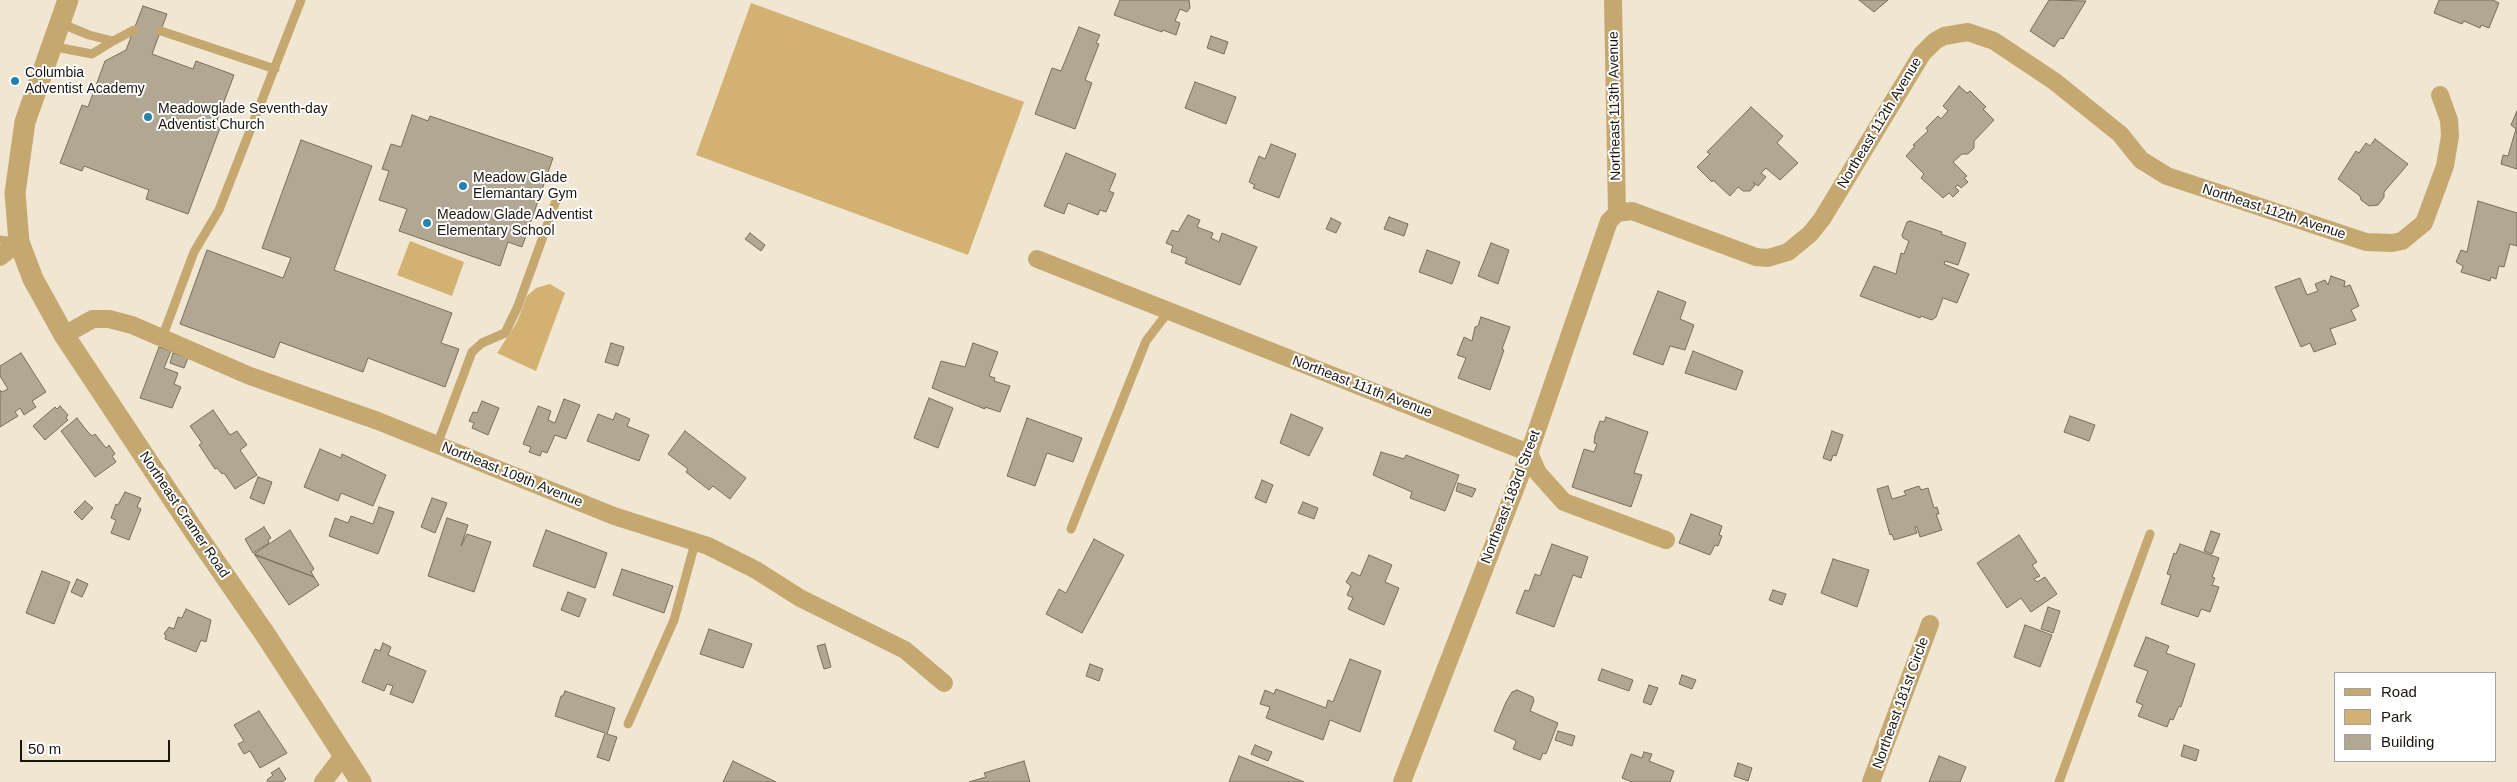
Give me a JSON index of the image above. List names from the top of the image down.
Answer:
{
  "streets": {
    "street": [
      "Northeast 113th Avenue",
      "Northeast 112th Avenue",
      "Northeast 111th Avenue",
      "Northeast 109th Avenue",
      "Northeast 183rd Street",
      "Northeast Cramer Road",
      "Northeast 181st Circle"
    ]
  },
  "crossings": [
    ["Northeast 113th Avenue", "Northeast 112th Avenue"],
    ["Northeast 113th Avenue", "Northeast 183rd Street"],
    ["Northeast 112th Avenue", "Northeast 183rd Street"],
    ["Northeast 111th Avenue", "Northeast 183rd Street"],
    ["Northeast 109th Avenue", "Northeast Cramer Road"]
  ],
  "places": [
    "Columbia Adventist Academy",
    "Meadowglade Seventh-day Adventist Church",
    "Meadow Glade Elemantary Gym",
    "Meadow Glade Adventist Elementary School"
  ],
  "legend": ["Road", "Park", "Building"],
  "scale_bar": "50 m"
}
